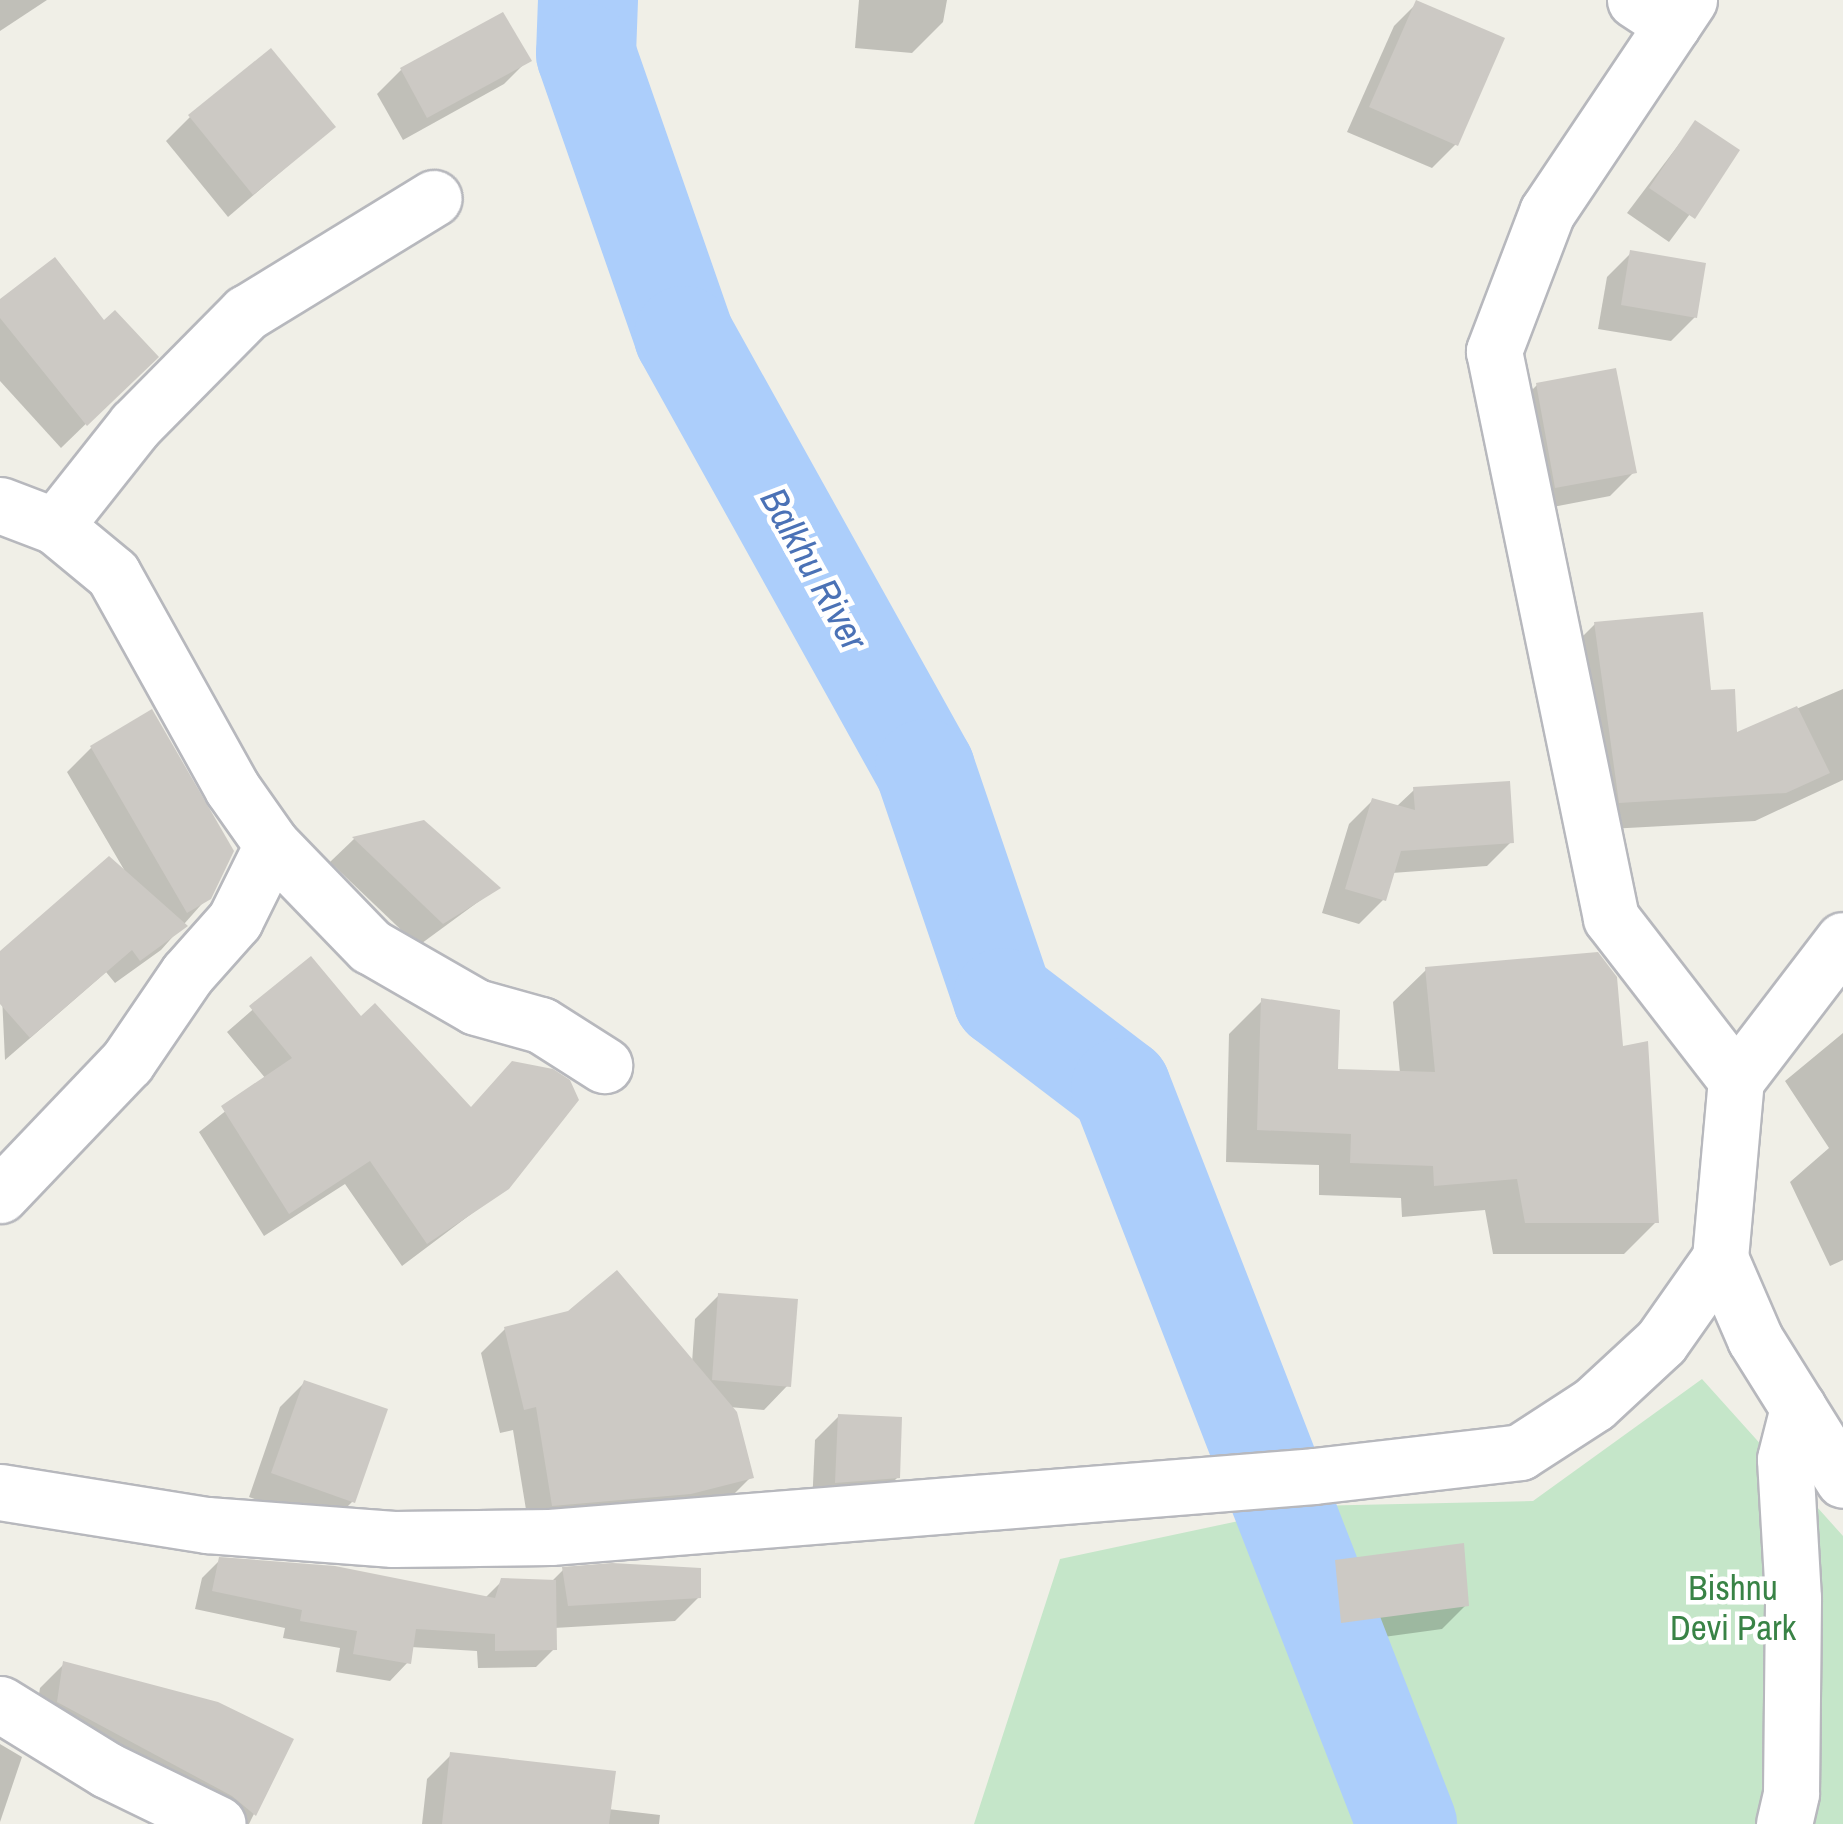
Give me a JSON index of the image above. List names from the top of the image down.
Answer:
{
  "water": ["Balkhu River"],
  "parks": ["Bishnu Devi Park"]
}
